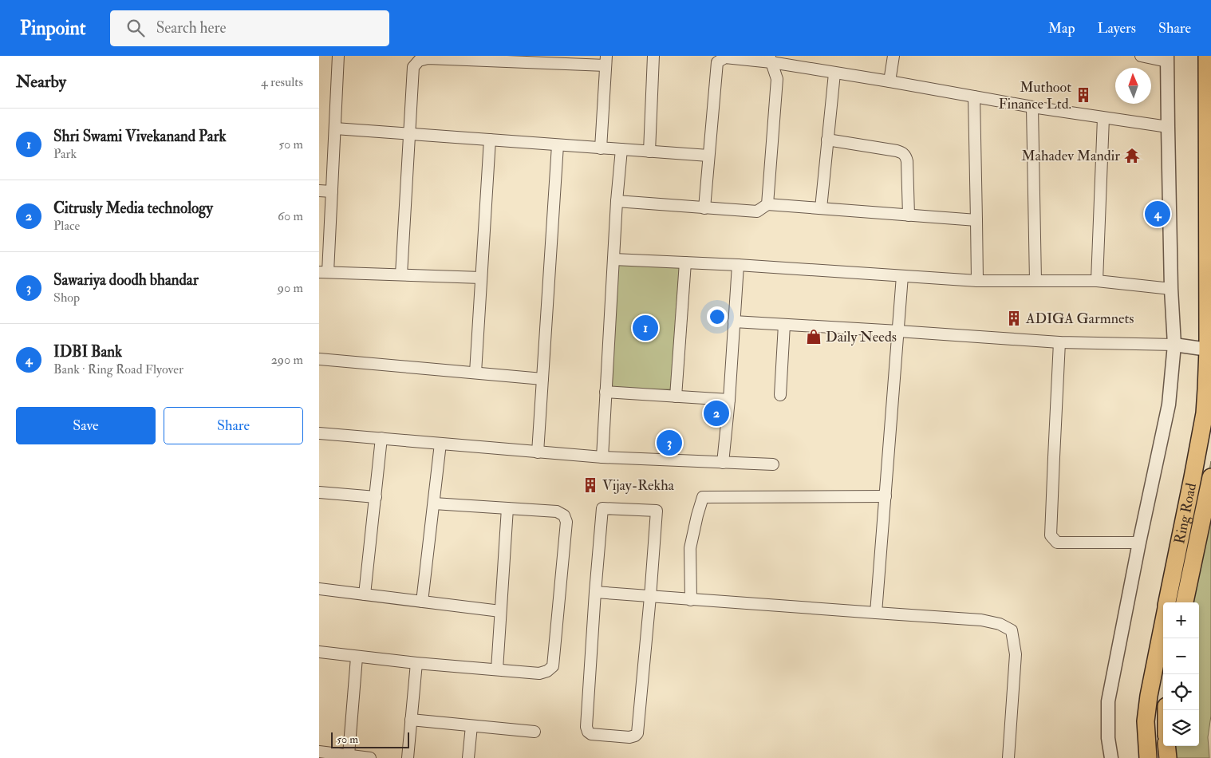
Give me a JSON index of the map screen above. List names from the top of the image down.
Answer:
{
  "streets": {
    "main road": ["Ring Road"]
  },
  "places": {
    "building": ["Muthoot Finance Ltd.", "ADIGA Garmnets", "Vijay-Rekha"],
    "temple": ["Mahadev Mandir"],
    "shop": ["Daily Needs"]
  },
  "scale_bar": "50 m",
  "north": "top",
  "page": {
    "header": "Pinpoint",
    "search": "Search here",
    "nav": ["Map", "Layers", "Share"],
    "heading": ["Nearby", "4 results"],
    "list": [
      {
        "mark": "1",
        "name": "Shri Swami Vivekanand Park",
        "note": "Park",
        "value": "50 m"
      },
      {
        "mark": "2",
        "name": "Citrusly Media technology",
        "note": "Place",
        "value": "60 m"
      },
      {
        "mark": "3",
        "name": "Sawariya doodh bhandar",
        "note": "Shop",
        "value": "90 m"
      },
      {
        "mark": "4",
        "name": "IDBI Bank",
        "note": "Bank · Ring Road Flyover",
        "value": "290 m"
      }
    ],
    "pins": [
      "4",
      "1",
      "2",
      "3"
    ],
    "buttons": ["Save", "Share"],
    "map_buttons": ["+", "−"],
    "scale": "50 m"
  }
}
